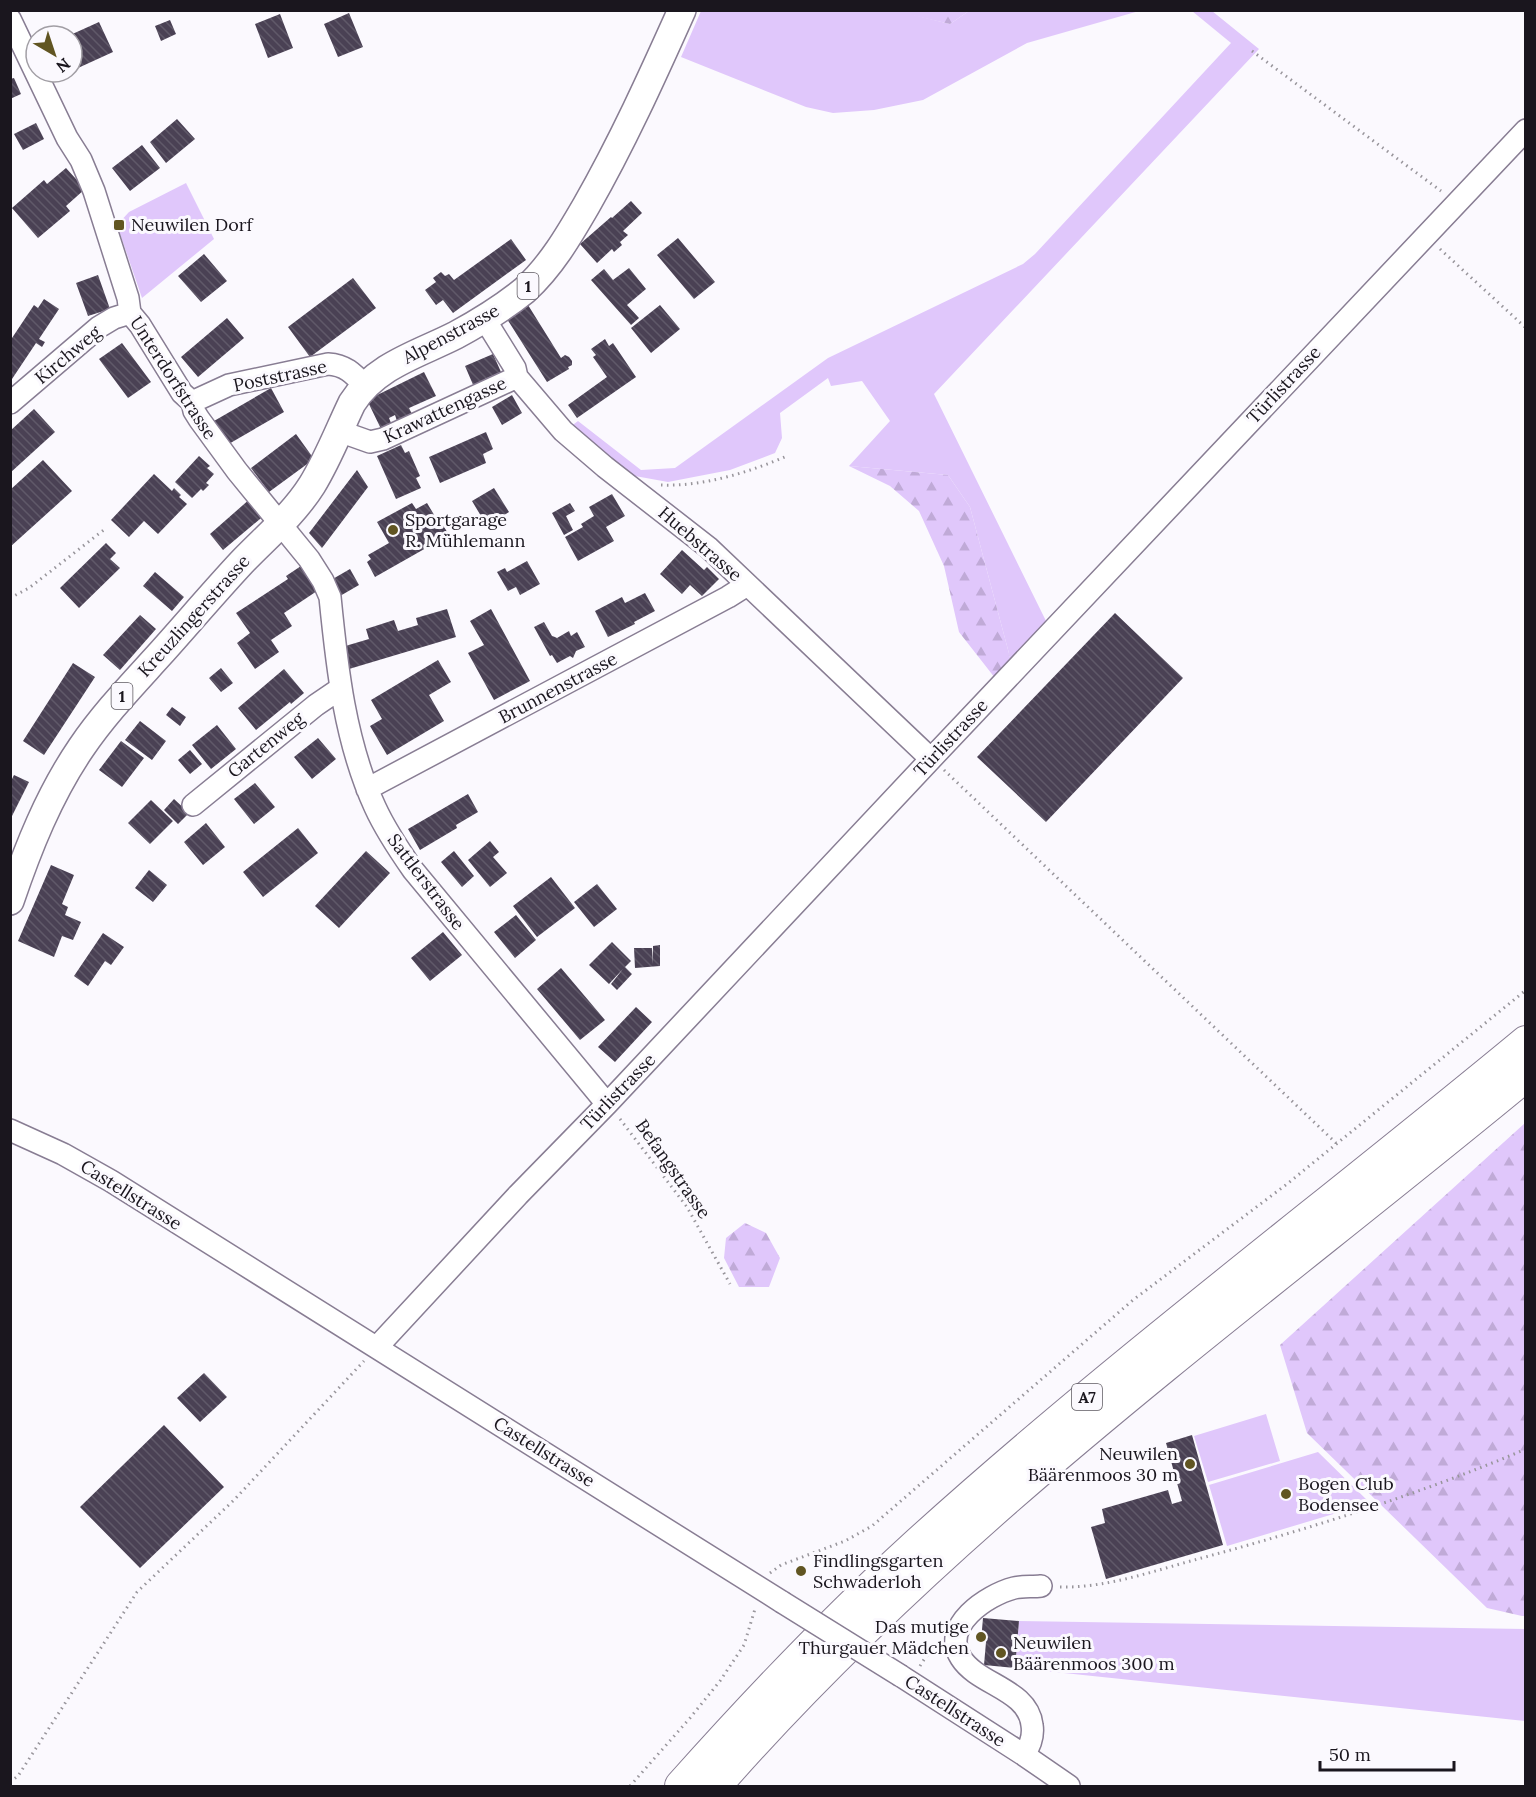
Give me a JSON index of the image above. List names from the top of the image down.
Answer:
{
  "streets": {
    "highway": ["A7"],
    "main road": ["1", "Alpenstrasse", "Kreuzlingerstrasse"],
    "street": [
      "Kirchweg",
      "Poststrasse",
      "Unterdorfstrasse",
      "Türlistrasse",
      "Krawattengasse",
      "Huebstrasse",
      "Brunnenstrasse",
      "Gartenweg",
      "Sattlerstrasse",
      "Castellstrasse"
    ],
    "path": ["Befangstrasse"]
  },
  "crossings": [
    ["Alpenstrasse", "Poststrasse"],
    ["Alpenstrasse", "Unterdorfstrasse"],
    ["Alpenstrasse", "Krawattengasse"],
    ["Alpenstrasse", "Huebstrasse"],
    ["Alpenstrasse", "Kreuzlingerstrasse"],
    ["Alpenstrasse", "Sattlerstrasse"],
    ["Kirchweg", "Unterdorfstrasse"],
    ["Poststrasse", "Unterdorfstrasse"],
    ["Unterdorfstrasse", "Kreuzlingerstrasse"],
    ["Unterdorfstrasse", "Sattlerstrasse"],
    ["Türlistrasse", "Huebstrasse"],
    ["Türlistrasse", "Sattlerstrasse"],
    ["Türlistrasse", "Befangstrasse"],
    ["Türlistrasse", "Castellstrasse"],
    ["Krawattengasse", "Huebstrasse"],
    ["Huebstrasse", "Brunnenstrasse"],
    ["Kreuzlingerstrasse", "Sattlerstrasse"],
    ["Brunnenstrasse", "Sattlerstrasse"],
    ["Gartenweg", "Sattlerstrasse"],
    ["Sattlerstrasse", "Befangstrasse"]
  ],
  "places": {
    "transit": ["Neuwilen Dorf"],
    "other": [
      "Sportgarage R. Mühlemann",
      "Neuwilen Bäärenmoos 30 m",
      "Bogen Club Bodensee",
      "Findlingsgarten Schwaderloh",
      "Das mutige Thurgauer Mädchen",
      "Neuwilen Bäärenmoos 300 m"
    ]
  },
  "scale_bar": "50 m",
  "north": "bottom right"
}
